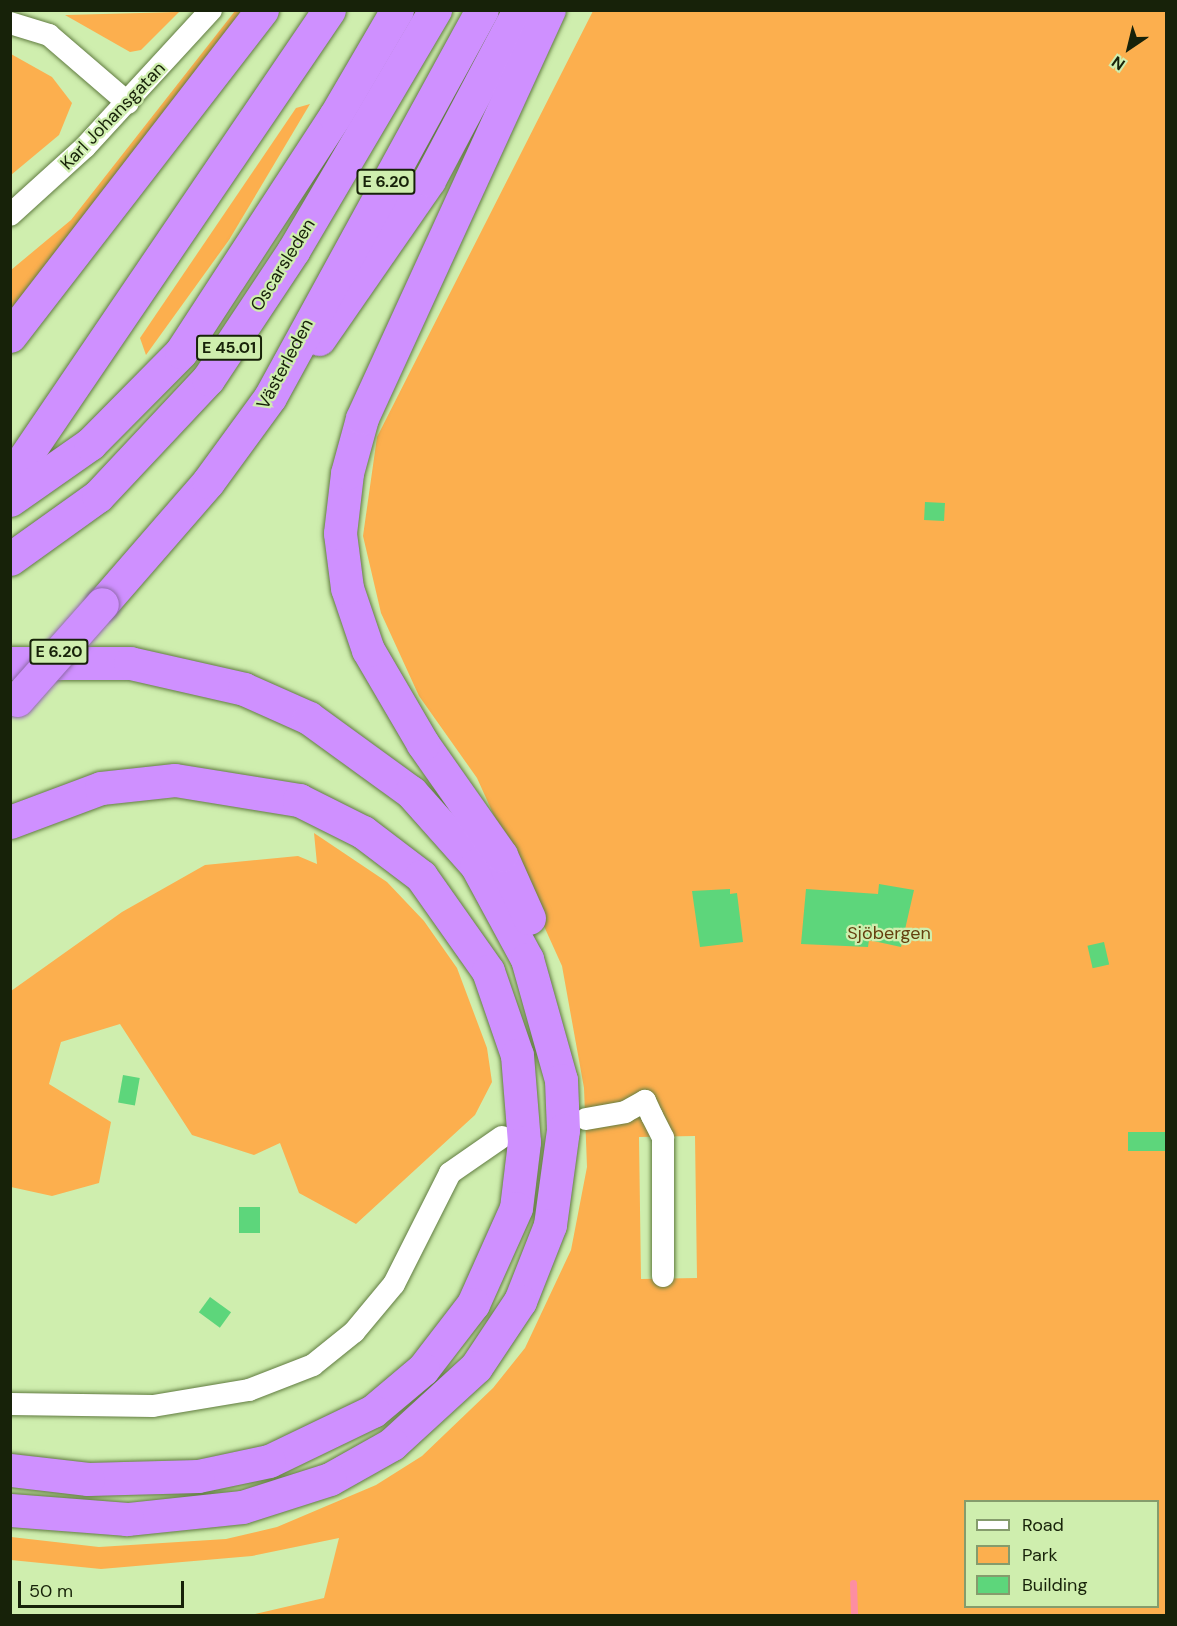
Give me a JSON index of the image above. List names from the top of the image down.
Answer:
{
  "streets": {
    "highway": [
      "E 6.20",
      "Oscarsleden",
      "E 45.01",
      "Västerleden"
    ],
    "street": ["Karl Johansgatan"]
  },
  "parks": ["Sjöbergen"],
  "legend": ["Road", "Park", "Building"],
  "scale_bar": "50 m",
  "north": "bottom left"
}
